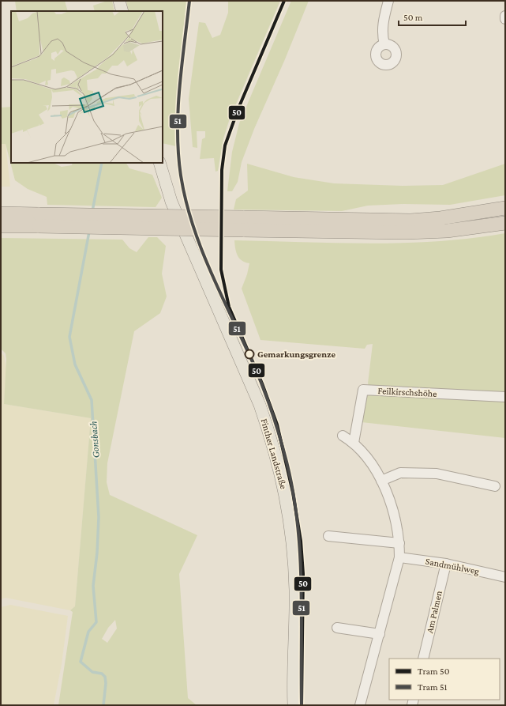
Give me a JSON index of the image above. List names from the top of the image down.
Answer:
{
  "streets": {
    "main road": ["Finther Landstraße"],
    "street": ["Feilkirschshöhe", "Sandmühlweg", "Am Palmen"]
  },
  "crossings": [
    ["Sandmühlweg", "Am Palmen"]
  ],
  "water": ["Gonsbach"],
  "places": ["Gemarkungsgrenze"],
  "lines": ["tram line 50", "tram line 51"],
  "legend": ["Tram 50", "Tram 51"],
  "scale_bar": "50 m"
}
